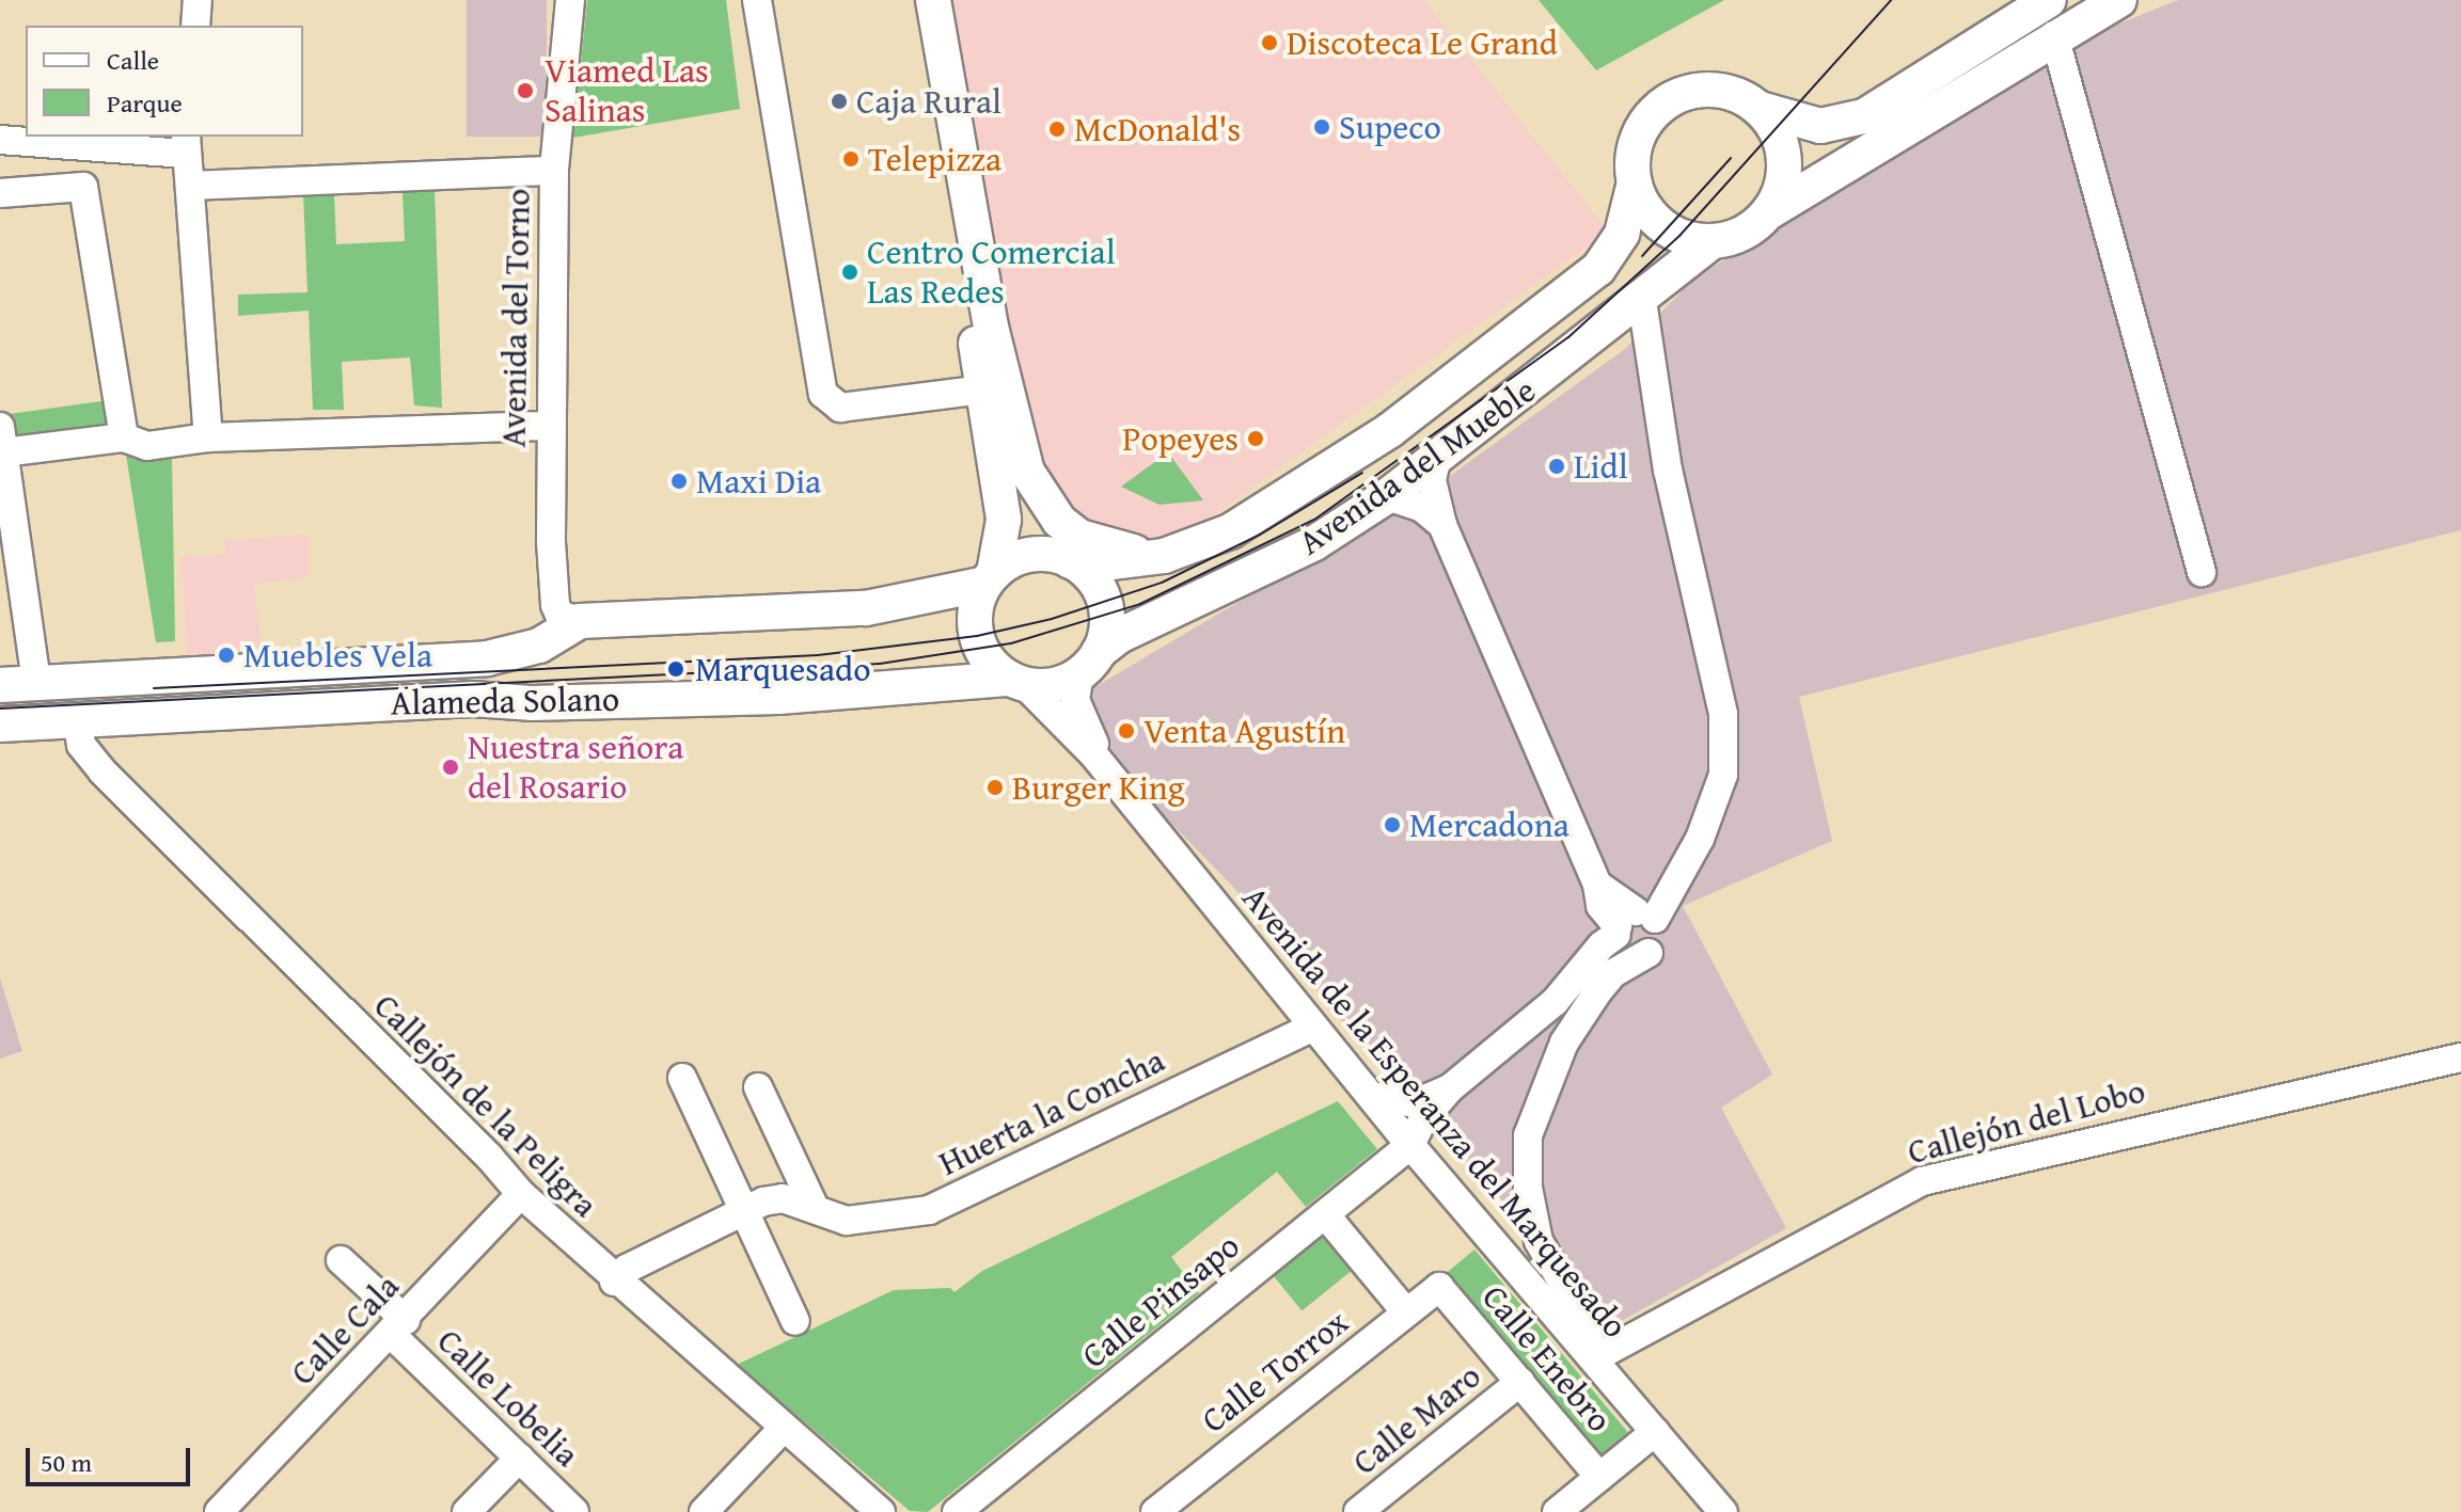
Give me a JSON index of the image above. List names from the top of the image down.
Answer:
{
  "streets": {
    "main road": ["Avenida del Mueble", "Alameda Solano"],
    "street": [
      "Avenida del Torno",
      "Callejón de la Peligra",
      "Huerta la Concha",
      "Avenida de la Esperanza del Marquesado",
      "Callejón del Lobo",
      "Calle Pinsapo",
      "Calle Cala",
      "Calle Enebro",
      "Calle Torrox",
      "Calle Lobelia",
      "Calle Maro"
    ]
  },
  "crossings": [
    ["Avenida del Torno", "Alameda Solano"],
    ["Avenida del Mueble", "Alameda Solano"],
    ["Alameda Solano", "Callejón de la Peligra"],
    ["Callejón de la Peligra", "Calle Cala"],
    ["Huerta la Concha", "Avenida de la Esperanza del Marquesado"],
    ["Avenida de la Esperanza del Marquesado", "Callejón del Lobo"],
    ["Avenida de la Esperanza del Marquesado", "Calle Pinsapo"],
    ["Calle Cala", "Calle Lobelia"],
    ["Calle Enebro", "Calle Torrox"],
    ["Calle Enebro", "Calle Maro"]
  ],
  "places": [
    "Discoteca Le Grand",
    "Viamed Las Salinas",
    "Caja Rural",
    "Supeco",
    "McDonald's",
    "Telepizza",
    "Centro Comercial Las Redes",
    "Popeyes",
    "Lidl",
    "Maxi Dia",
    "Muebles Vela",
    "Marquesado",
    "Venta Agustín",
    "Nuestra señora del Rosario",
    "Burger King",
    "Mercadona"
  ],
  "legend": ["Calle", "Parque"],
  "scale_bar": "50 m"
}
